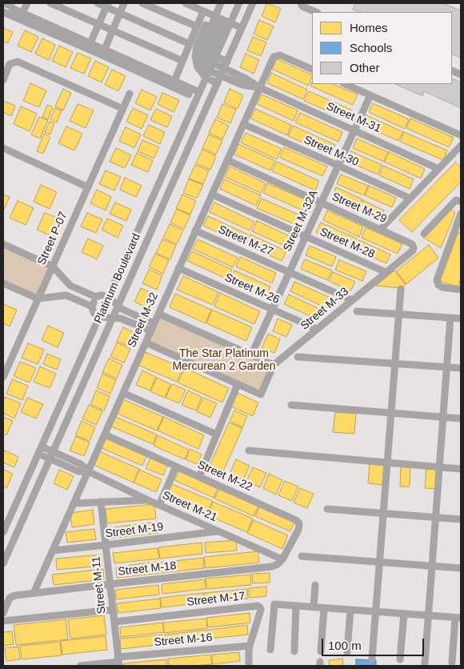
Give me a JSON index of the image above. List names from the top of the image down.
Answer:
{
  "streets": {
    "street": [
      "Street M-31",
      "Street M-30",
      "Street M-29",
      "Street M-32A",
      "Street P-07",
      "Street M-27",
      "Street M-28",
      "Platinum Boulevard",
      "Street M-26",
      "Street M-33",
      "Street M-32",
      "Street M-22",
      "Street M-21",
      "Street M-19",
      "Street M-18",
      "Street M-11",
      "Street M-17",
      "Street M-16"
    ]
  },
  "crossings": [
    ["Street M-31", "Street M-32A"],
    ["Street M-31", "Platinum Boulevard"],
    ["Street M-31", "Street M-32"],
    ["Street M-30", "Street M-32A"],
    ["Street M-30", "Street M-32"],
    ["Street M-29", "Street M-32A"],
    ["Street M-29", "Street M-33"],
    ["Street M-29", "Street M-32"],
    ["Street M-32A", "Street M-27"],
    ["Street M-32A", "Street M-28"],
    ["Street M-32A", "Street M-26"],
    ["Street M-27", "Street M-33"],
    ["Street M-27", "Street M-32"],
    ["Street M-28", "Street M-33"],
    ["Street M-28", "Street M-32"],
    ["Platinum Boulevard", "Street M-21"],
    ["Street M-26", "Street M-33"],
    ["Street M-26", "Street M-32"],
    ["Street M-32", "Street M-22"],
    ["Street M-32", "Street M-21"],
    ["Street M-32", "Street M-19"],
    ["Street M-32", "Street M-18"],
    ["Street M-22", "Street M-21"],
    ["Street M-22", "Street M-18"],
    ["Street M-21", "Street M-19"],
    ["Street M-21", "Street M-18"],
    ["Street M-19", "Street M-11"],
    ["Street M-18", "Street M-11"],
    ["Street M-11", "Street M-17"],
    ["Street M-11", "Street M-16"],
    ["Street M-17", "Street M-16"]
  ],
  "parks": ["The Star Platinum Mercurean 2 Garden"],
  "legend": ["Homes", "Schools", "Other"],
  "scale_bar": "100 m"
}
